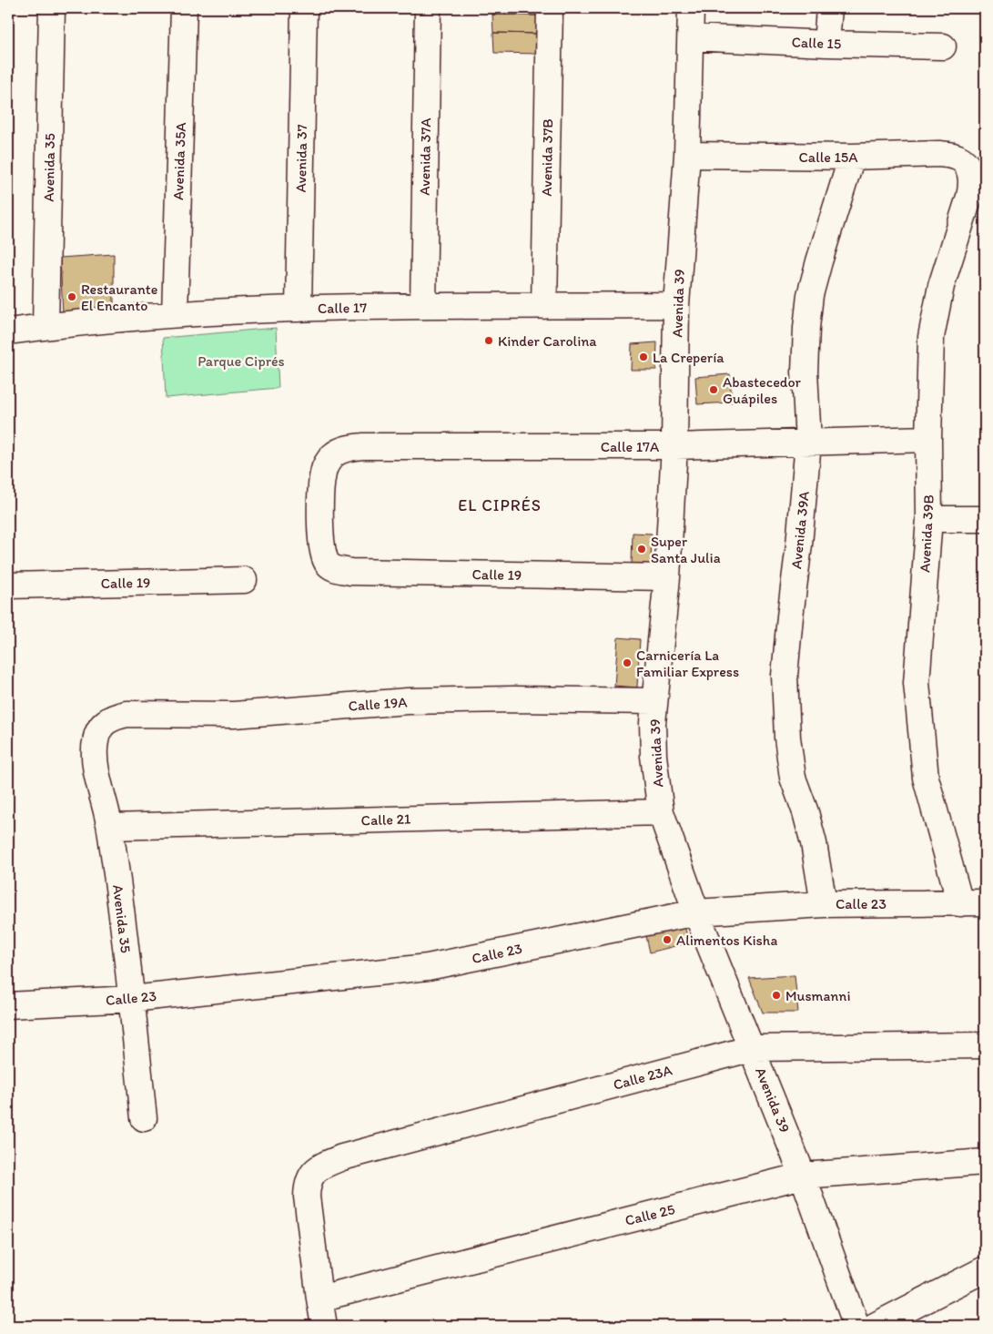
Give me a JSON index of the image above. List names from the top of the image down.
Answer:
{
  "streets": {
    "street": [
      "Calle 15",
      "Avenida 37A",
      "Calle 15A",
      "Avenida 37B",
      "Avenida 37",
      "Avenida 35A",
      "Avenida 35",
      "Avenida 39",
      "Calle 17",
      "Calle 17A",
      "Avenida 39A",
      "Avenida 39B",
      "Calle 19",
      "Calle 19A",
      "Calle 21",
      "Calle 23",
      "Calle 23A",
      "Calle 25"
    ]
  },
  "crossings": [
    ["Calle 15", "Avenida 39"],
    ["Avenida 37A", "Calle 17"],
    ["Calle 15A", "Avenida 39"],
    ["Calle 15A", "Avenida 39A"],
    ["Calle 15A", "Avenida 39B"],
    ["Avenida 37B", "Calle 17"],
    ["Avenida 37", "Calle 17"],
    ["Avenida 35A", "Calle 17"],
    ["Avenida 35", "Calle 17"],
    ["Avenida 35", "Calle 19A"],
    ["Avenida 35", "Calle 21"],
    ["Avenida 35", "Calle 23"],
    ["Avenida 39", "Calle 17"],
    ["Avenida 39", "Calle 17A"],
    ["Avenida 39", "Calle 19"],
    ["Avenida 39", "Calle 19A"],
    ["Avenida 39", "Calle 21"],
    ["Avenida 39", "Calle 23"],
    ["Avenida 39", "Calle 23A"],
    ["Avenida 39", "Calle 25"],
    ["Calle 17A", "Avenida 39A"],
    ["Calle 17A", "Avenida 39B"],
    ["Calle 17A", "Calle 19"],
    ["Avenida 39A", "Calle 23"],
    ["Avenida 39B", "Calle 23"],
    ["Calle 23A", "Calle 25"]
  ],
  "districts": ["EL CIPRÉS"],
  "parks": ["Parque Ciprés"],
  "places": [
    "Restaurante El Encanto",
    "Kinder Carolina",
    "La Crepería",
    "Abastecedor Guápiles",
    "Super Santa Julia",
    "Carnicería La Familiar Express",
    "Alimentos Kisha",
    "Musmanni"
  ]
}
